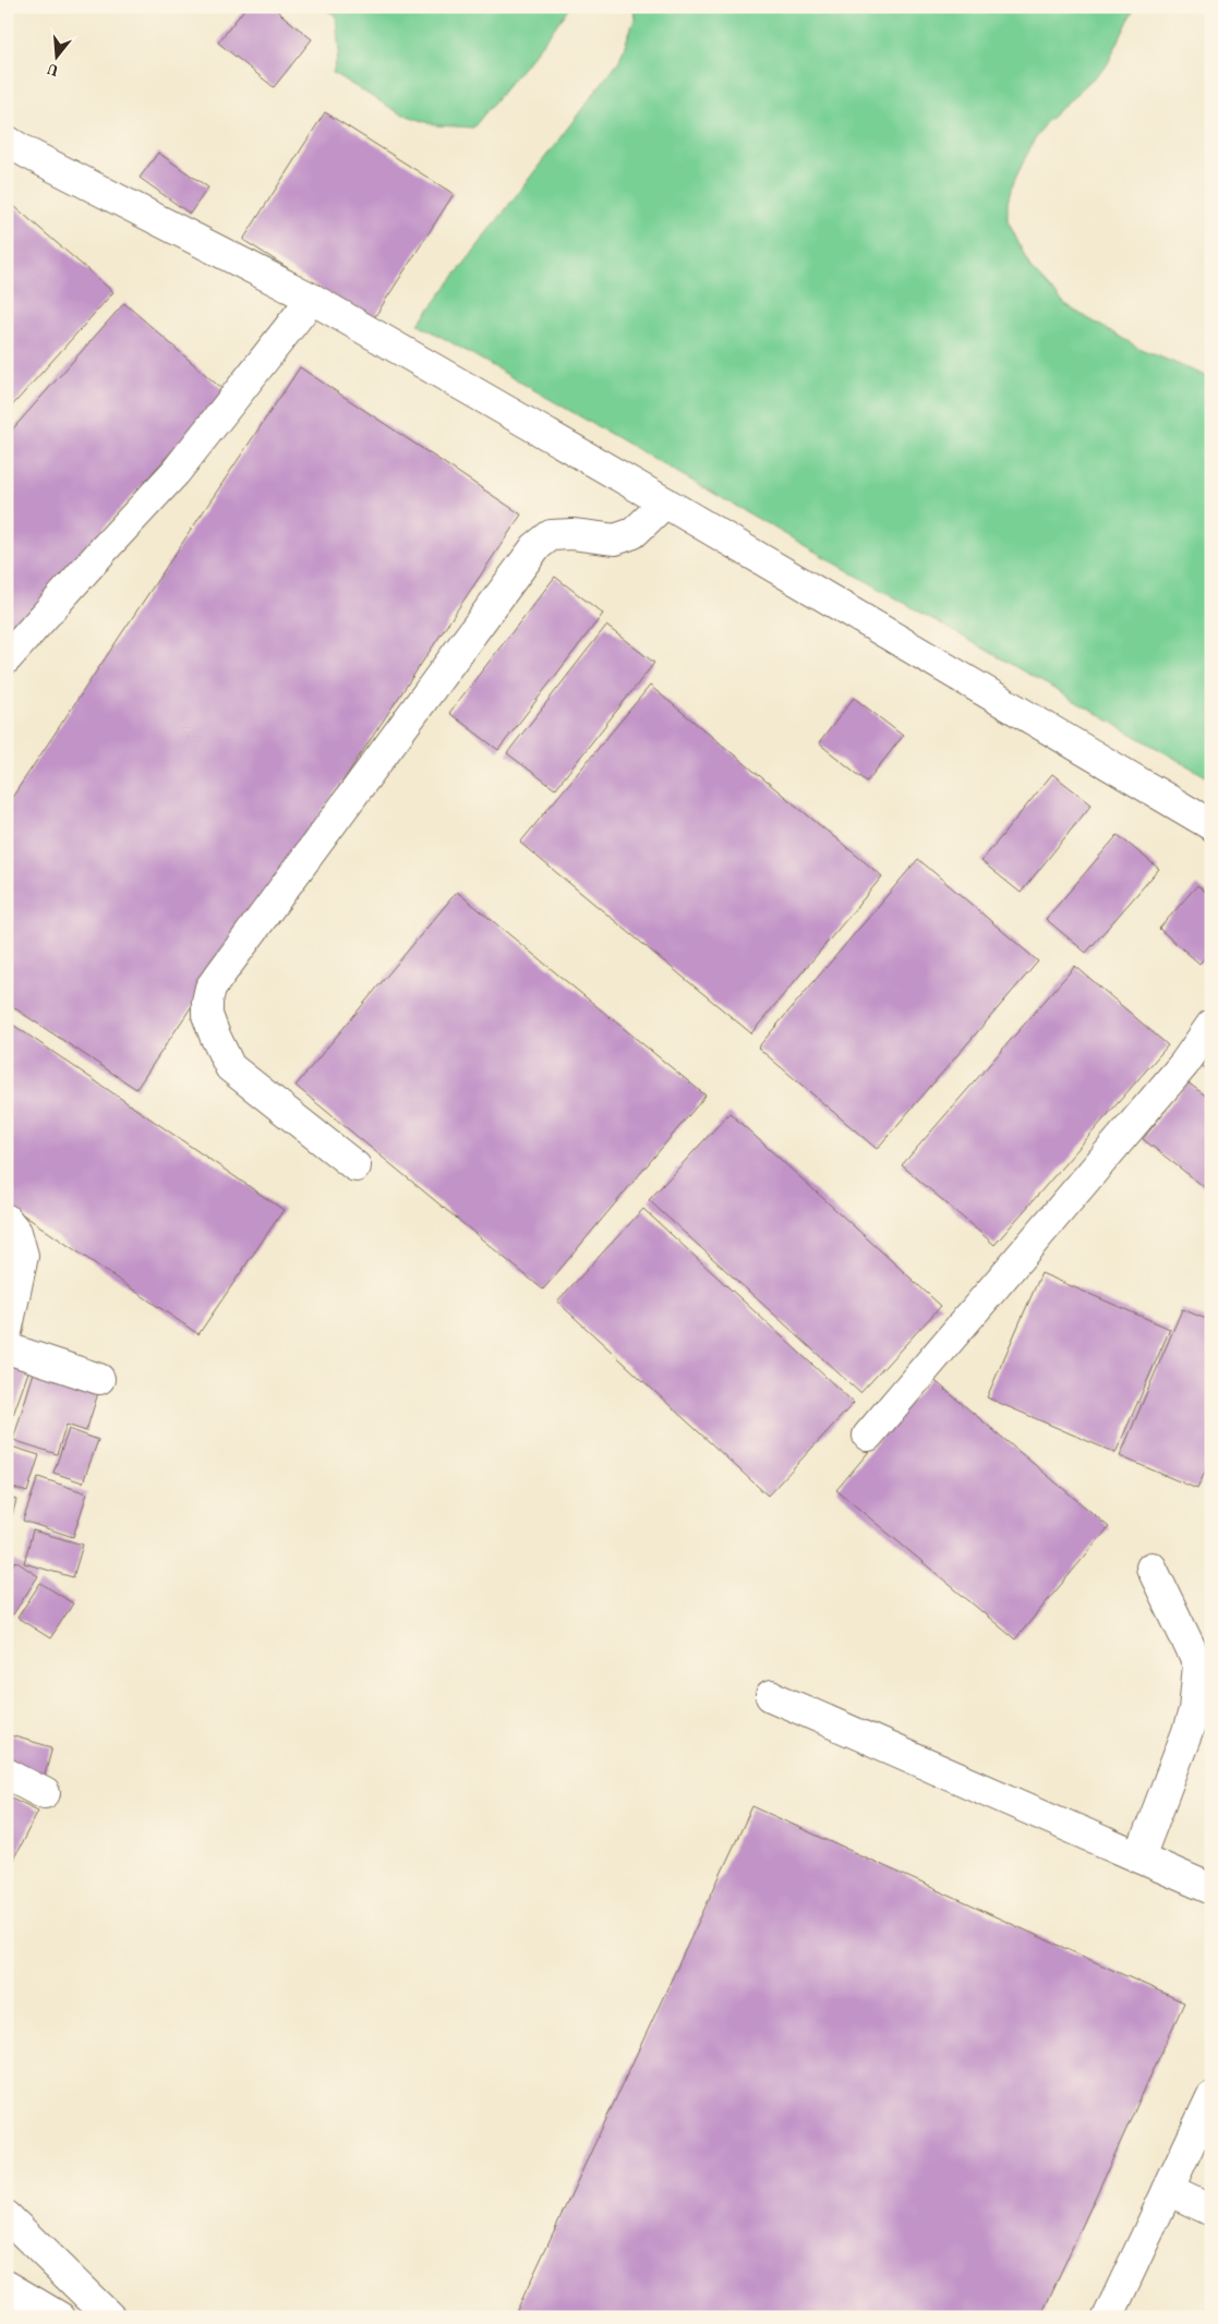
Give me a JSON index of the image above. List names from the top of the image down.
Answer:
{
  "north": "bottom"
}
